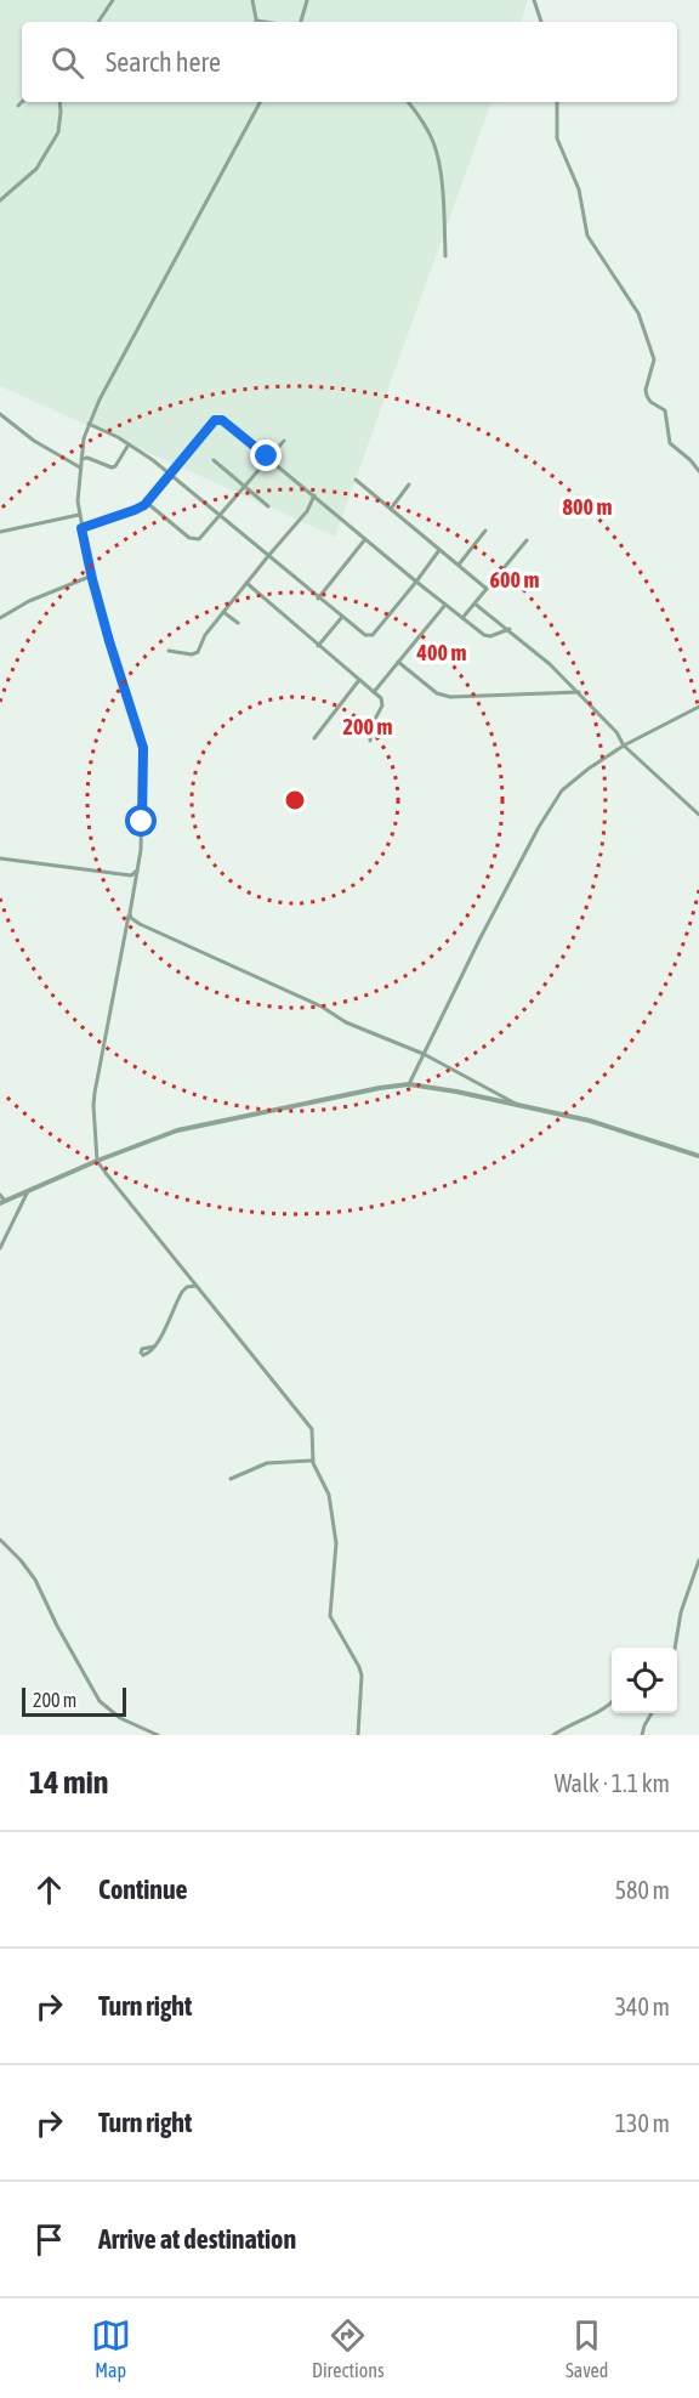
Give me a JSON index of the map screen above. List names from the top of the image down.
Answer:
{
  "scale_bar": "200 m",
  "page": {
    "search": "Search here",
    "scale": "200 m",
    "heading": ["14 min", "Walk · 1.1 km"],
    "list": [
      ["Continue", "580 m"],
      ["Turn right", "340 m"],
      ["Turn right", "130 m"],
      "Arrive at destination"
    ],
    "nav": ["Map", "Directions", "Saved"]
  },
  "rings": [
    "800 m",
    "600 m",
    "400 m",
    "200 m"
  ]
}
